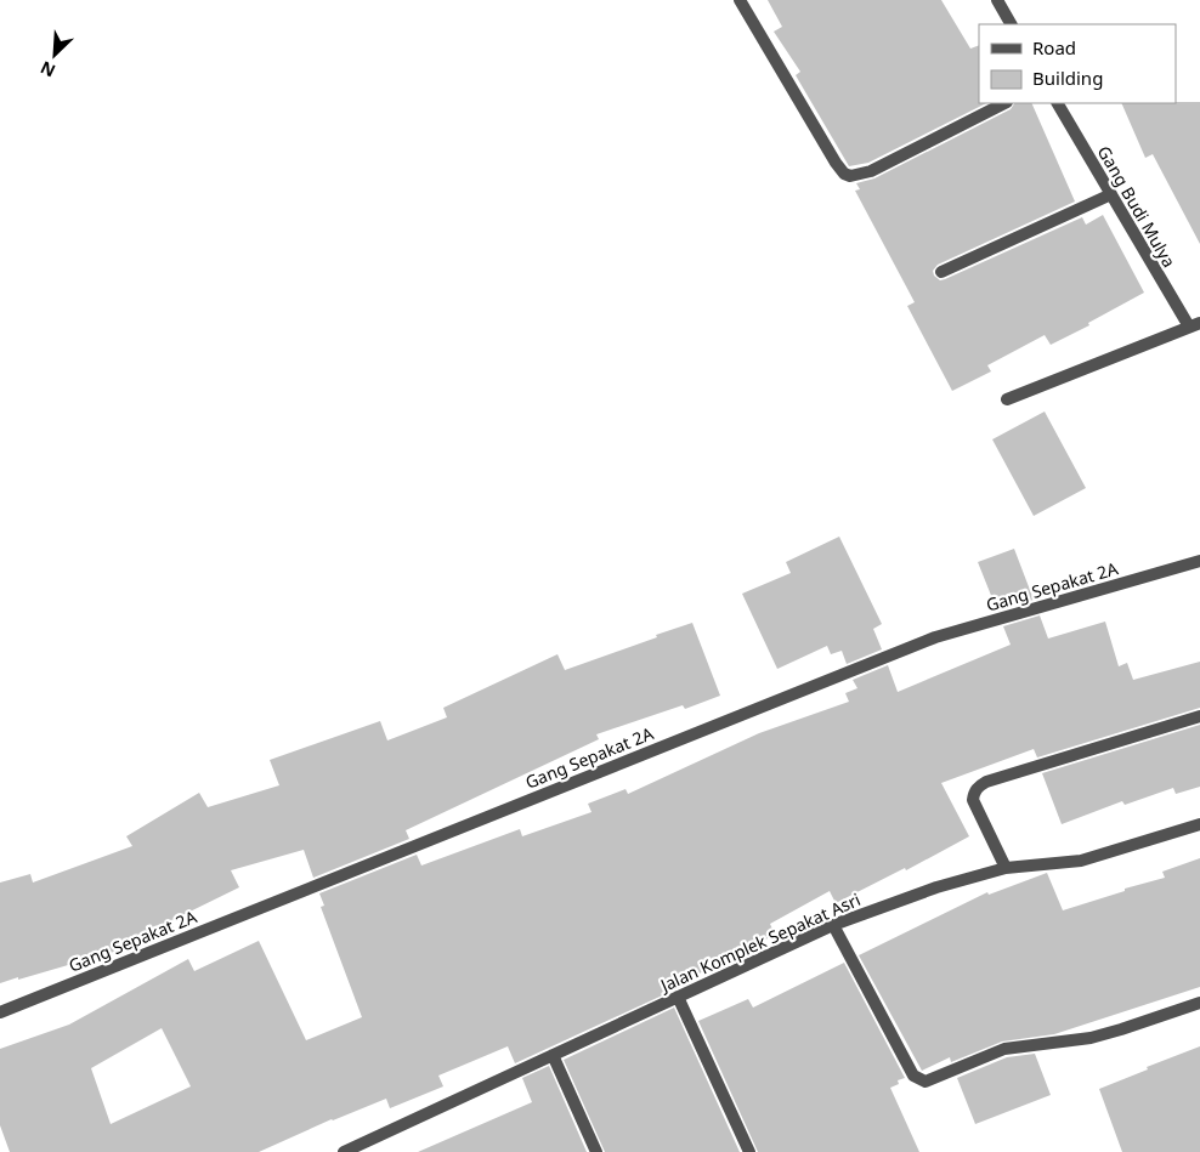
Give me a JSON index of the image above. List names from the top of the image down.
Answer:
{
  "streets": {
    "street": ["Gang Budi Mulya", "Gang Sepakat 2A", "Jalan Komplek Sepakat Asri"]
  },
  "legend": ["Road", "Building"],
  "north": "bottom left"
}
